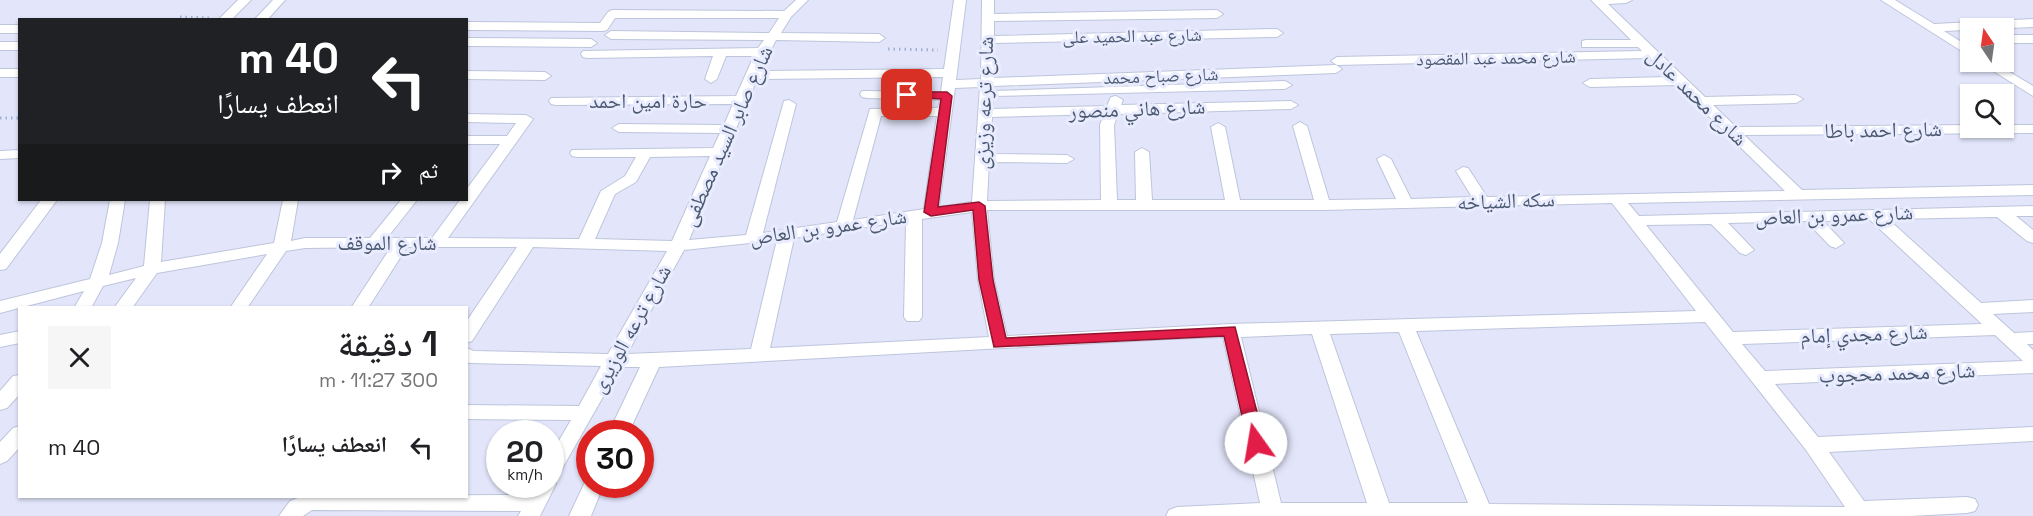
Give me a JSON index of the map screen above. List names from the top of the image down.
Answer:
{
  "streets": {
    "street": [
      "شارع عبد الحميد على",
      "شارع محمد عبد المقصود",
      "شارع صباح محمد",
      "شارع محمد عادل",
      "حارة امين احمد",
      "شارع ترعه وزيزى",
      "شارع هاني منصور",
      "شارع احمد باطا",
      "شارع صابر السيد مصطفى",
      "سكه الشياخه",
      "شارع عمرو بن العاص",
      "شارع الموقف",
      "شارع ترعه الوزيرى",
      "شارع مجدي إمام",
      "شارع محمد محجوب"
    ]
  },
  "crossings": [
    ["شارع عبد الحميد على", "شارع ترعه وزيزى"],
    ["شارع محمد عبد المقصود", "شارع صباح محمد"],
    ["شارع محمد عبد المقصود", "شارع محمد عادل"],
    ["شارع صباح محمد", "شارع ترعه وزيزى"],
    ["شارع محمد عادل", "شارع احمد باطا"],
    ["شارع محمد عادل", "سكه الشياخه"],
    ["شارع محمد عادل", "شارع عمرو بن العاص"],
    ["حارة امين احمد", "شارع صابر السيد مصطفى"],
    ["شارع ترعه وزيزى", "شارع هاني منصور"],
    ["شارع ترعه وزيزى", "سكه الشياخه"],
    ["شارع ترعه وزيزى", "شارع عمرو بن العاص"],
    ["شارع صابر السيد مصطفى", "شارع عمرو بن العاص"],
    ["شارع صابر السيد مصطفى", "شارع الموقف"],
    ["شارع صابر السيد مصطفى", "شارع ترعه الوزيرى"],
    ["سكه الشياخه", "شارع عمرو بن العاص"],
    ["شارع عمرو بن العاص", "شارع الموقف"],
    ["شارع عمرو بن العاص", "شارع ترعه الوزيرى"],
    ["شارع الموقف", "شارع ترعه الوزيرى"]
  ],
  "north": "top",
  "page": {
    "turn": ["40 m", "انعطف يسارًا"],
    "then": "ثم",
    "heading": ["1 دقيقة", "300 m · 11:27"],
    "list": [
      {
        "name": "انعطف يسارًا",
        "value": "40 m"
      }
    ],
    "speed": "20 km/h",
    "limit": "30"
  }
}
